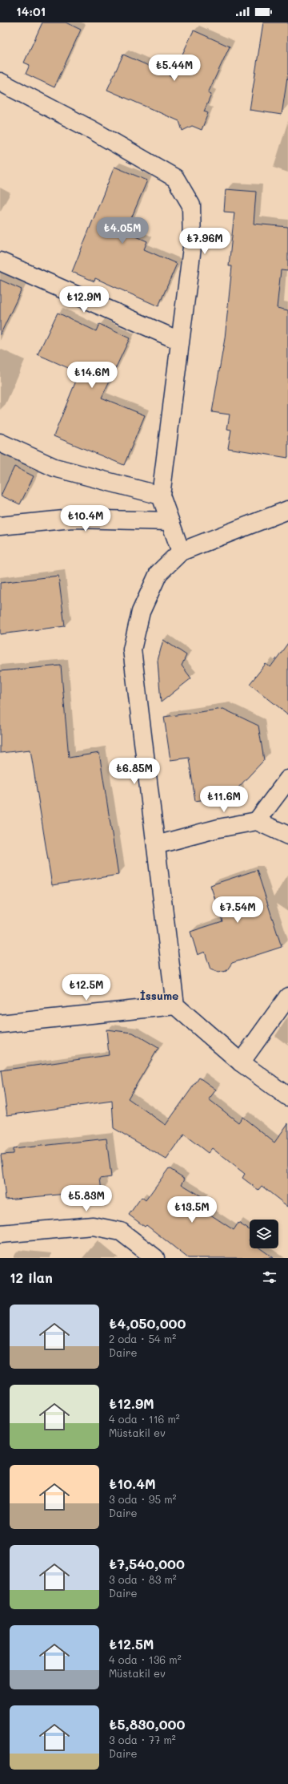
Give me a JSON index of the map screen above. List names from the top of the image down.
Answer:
{
  "districts": ["İssume"],
  "page": {
    "status": "14:01",
    "price": [
      "₺5.44M",
      "₺4.05M",
      "₺7.96M",
      "₺12.9M",
      "₺14.6M",
      "₺10.4M",
      "₺6.85M",
      "₺11.6M",
      "₺7.54M",
      "₺12.5M",
      "₺5.83M",
      "₺13.5M"
    ],
    "heading": "12 ilan",
    "list": [
      {
        "name": "₺4,050,000",
        "note": "2 oda · 54 m² · Daire"
      },
      {
        "name": "₺12.9M",
        "note": "4 oda · 116 m² · Müstakil ev"
      },
      {
        "name": "₺10.4M",
        "note": "3 oda · 95 m² · Daire"
      },
      {
        "name": "₺7,540,000",
        "note": "3 oda · 83 m² · Daire"
      },
      {
        "name": "₺12.5M",
        "note": "4 oda · 136 m² · Müstakil ev"
      },
      {
        "name": "₺5,830,000",
        "note": "3 oda · 77 m² · Daire"
      }
    ]
  }
}
